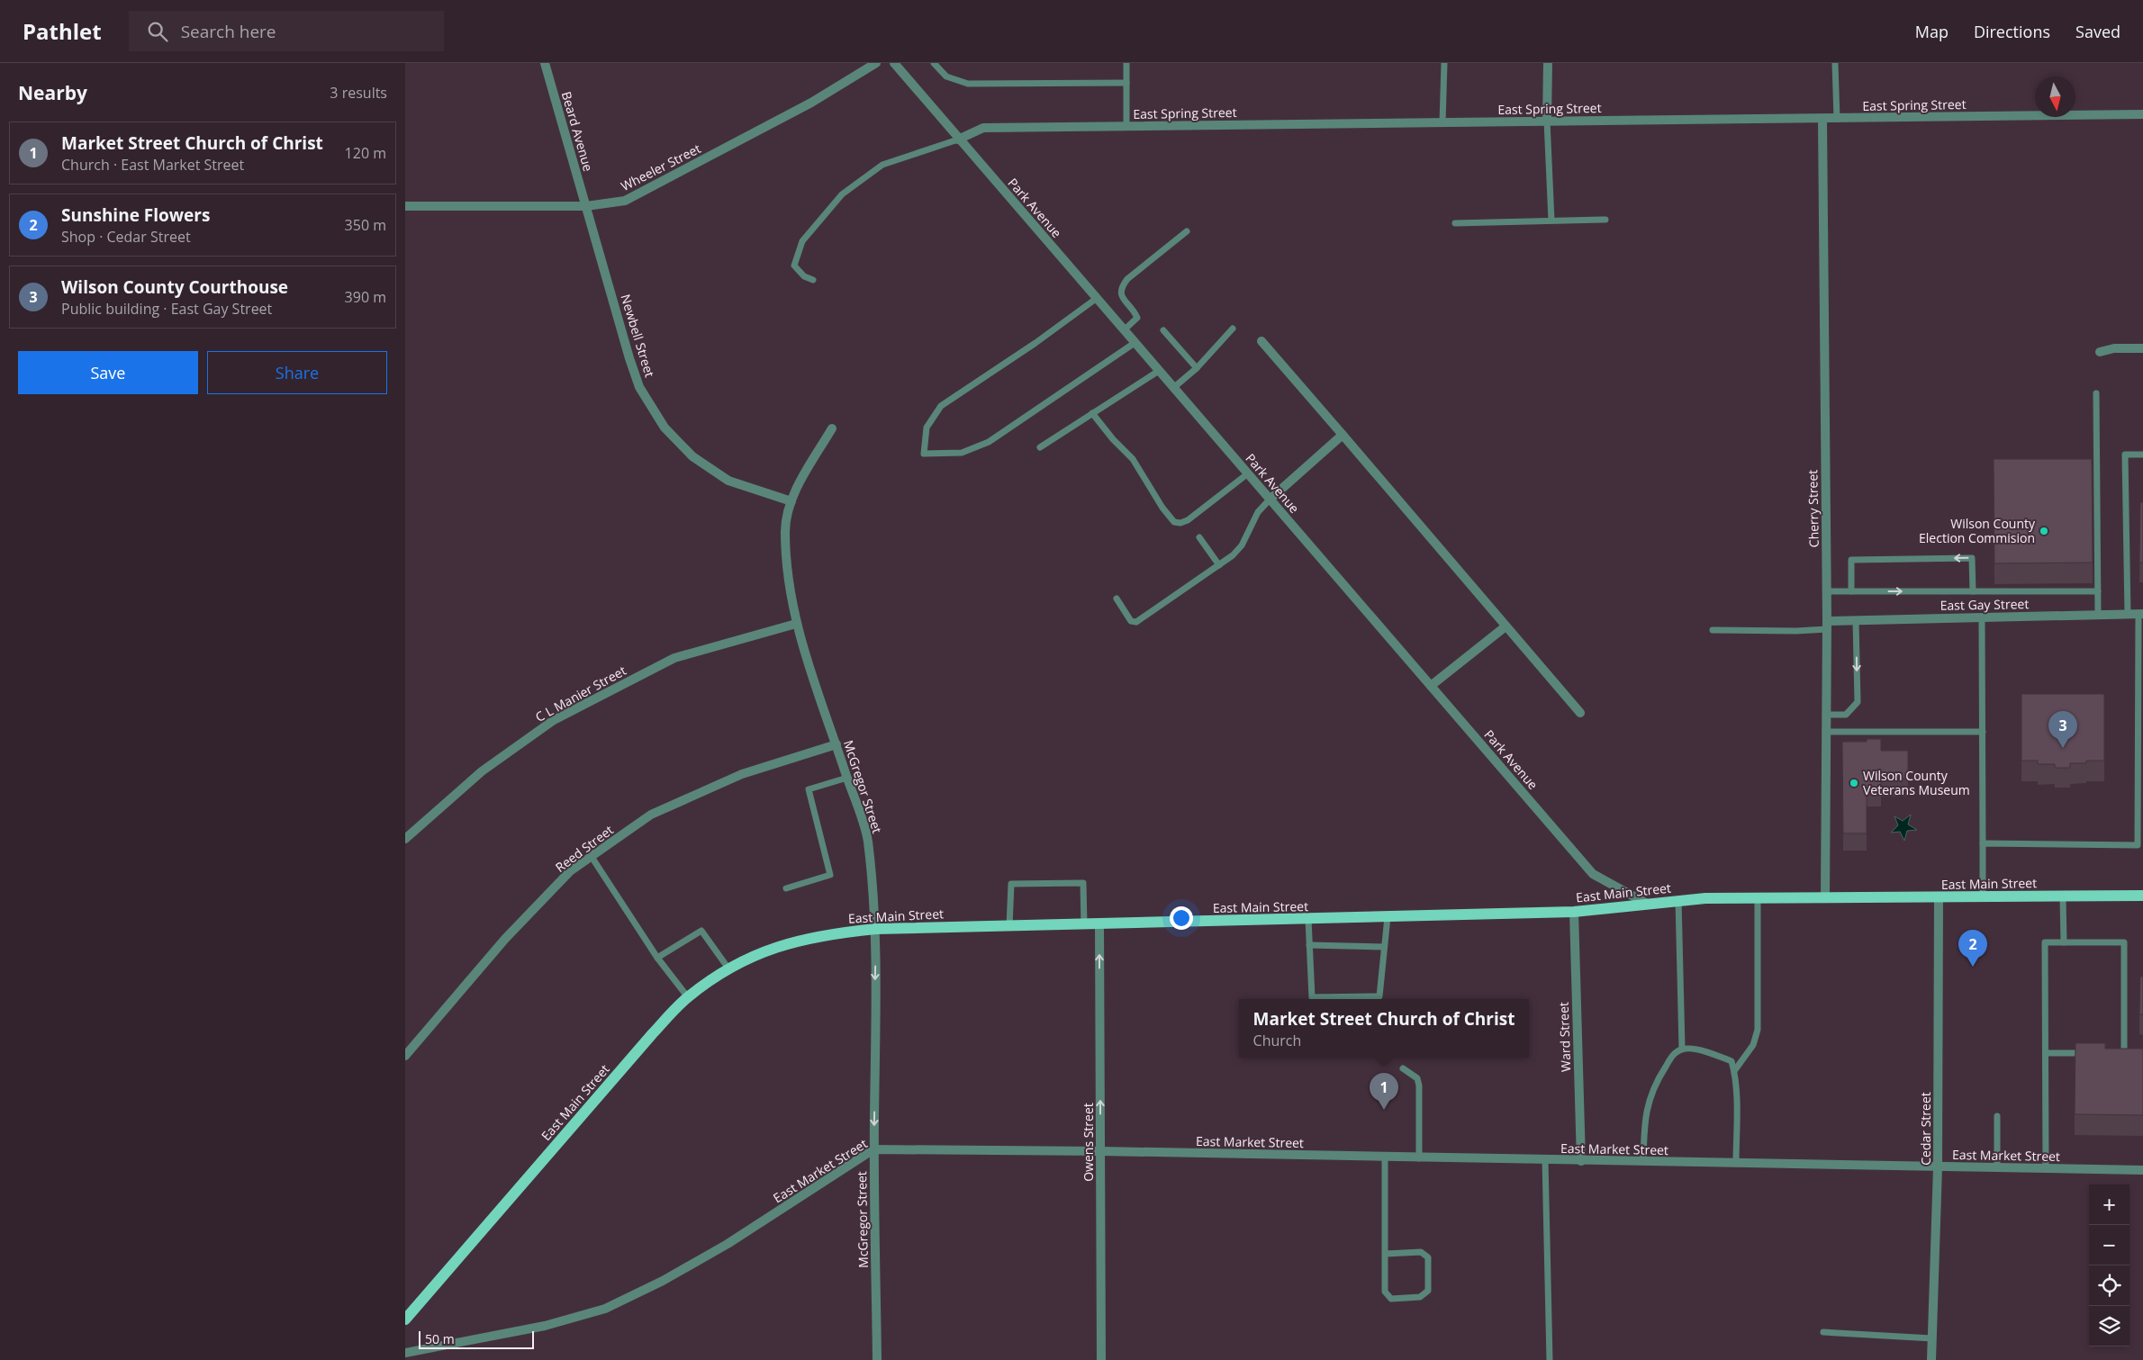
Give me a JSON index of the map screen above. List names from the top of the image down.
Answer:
{
  "streets": {
    "main road": ["East Main Street"],
    "street": [
      "East Spring Street",
      "Beard Avenue",
      "Wheeler Street",
      "Park Avenue",
      "Newbell Street",
      "Cherry Street",
      "East Gay Street",
      "C L Manier Street",
      "McGregor Street",
      "Reed Street",
      "Ward Street",
      "Cedar Street",
      "Owens Street",
      "East Market Street"
    ]
  },
  "crossings": [
    ["East Spring Street", "Park Avenue"],
    ["East Spring Street", "Cherry Street"],
    ["Beard Avenue", "Wheeler Street"],
    ["Beard Avenue", "Newbell Street"],
    ["Wheeler Street", "Newbell Street"],
    ["Park Avenue", "East Main Street"],
    ["Newbell Street", "McGregor Street"],
    ["Cherry Street", "East Gay Street"],
    ["Cherry Street", "East Main Street"],
    ["C L Manier Street", "McGregor Street"],
    ["McGregor Street", "Reed Street"],
    ["McGregor Street", "East Main Street"],
    ["McGregor Street", "East Market Street"],
    ["East Main Street", "Ward Street"],
    ["East Main Street", "Cedar Street"],
    ["East Main Street", "Owens Street"],
    ["Ward Street", "East Market Street"],
    ["Cedar Street", "East Market Street"],
    ["Owens Street", "East Market Street"]
  ],
  "one_way": ["Owens Street"],
  "places": ["Wilson County Election Commision", "Wilson County Veterans Museum"],
  "scale_bar": "50 m",
  "north": "bottom",
  "page": {
    "header": "Pathlet",
    "search": "Search here",
    "nav": ["Map", "Directions", "Saved"],
    "heading": ["Nearby", "3 results"],
    "list": [
      {
        "mark": "1",
        "name": "Market Street Church of Christ",
        "note": "Church · East Market Street",
        "value": "120 m"
      },
      {
        "mark": "2",
        "name": "Sunshine Flowers",
        "note": "Shop · Cedar Street",
        "value": "350 m"
      },
      {
        "mark": "3",
        "name": "Wilson County Courthouse",
        "note": "Public building · East Gay Street",
        "value": "390 m"
      }
    ],
    "buttons": ["Save", "Share"],
    "pins": ["3", "2", "1"],
    "popup": ["Market Street Church of Christ", "Church"],
    "map_buttons": ["+", "−"],
    "scale": "50 m"
  }
}
